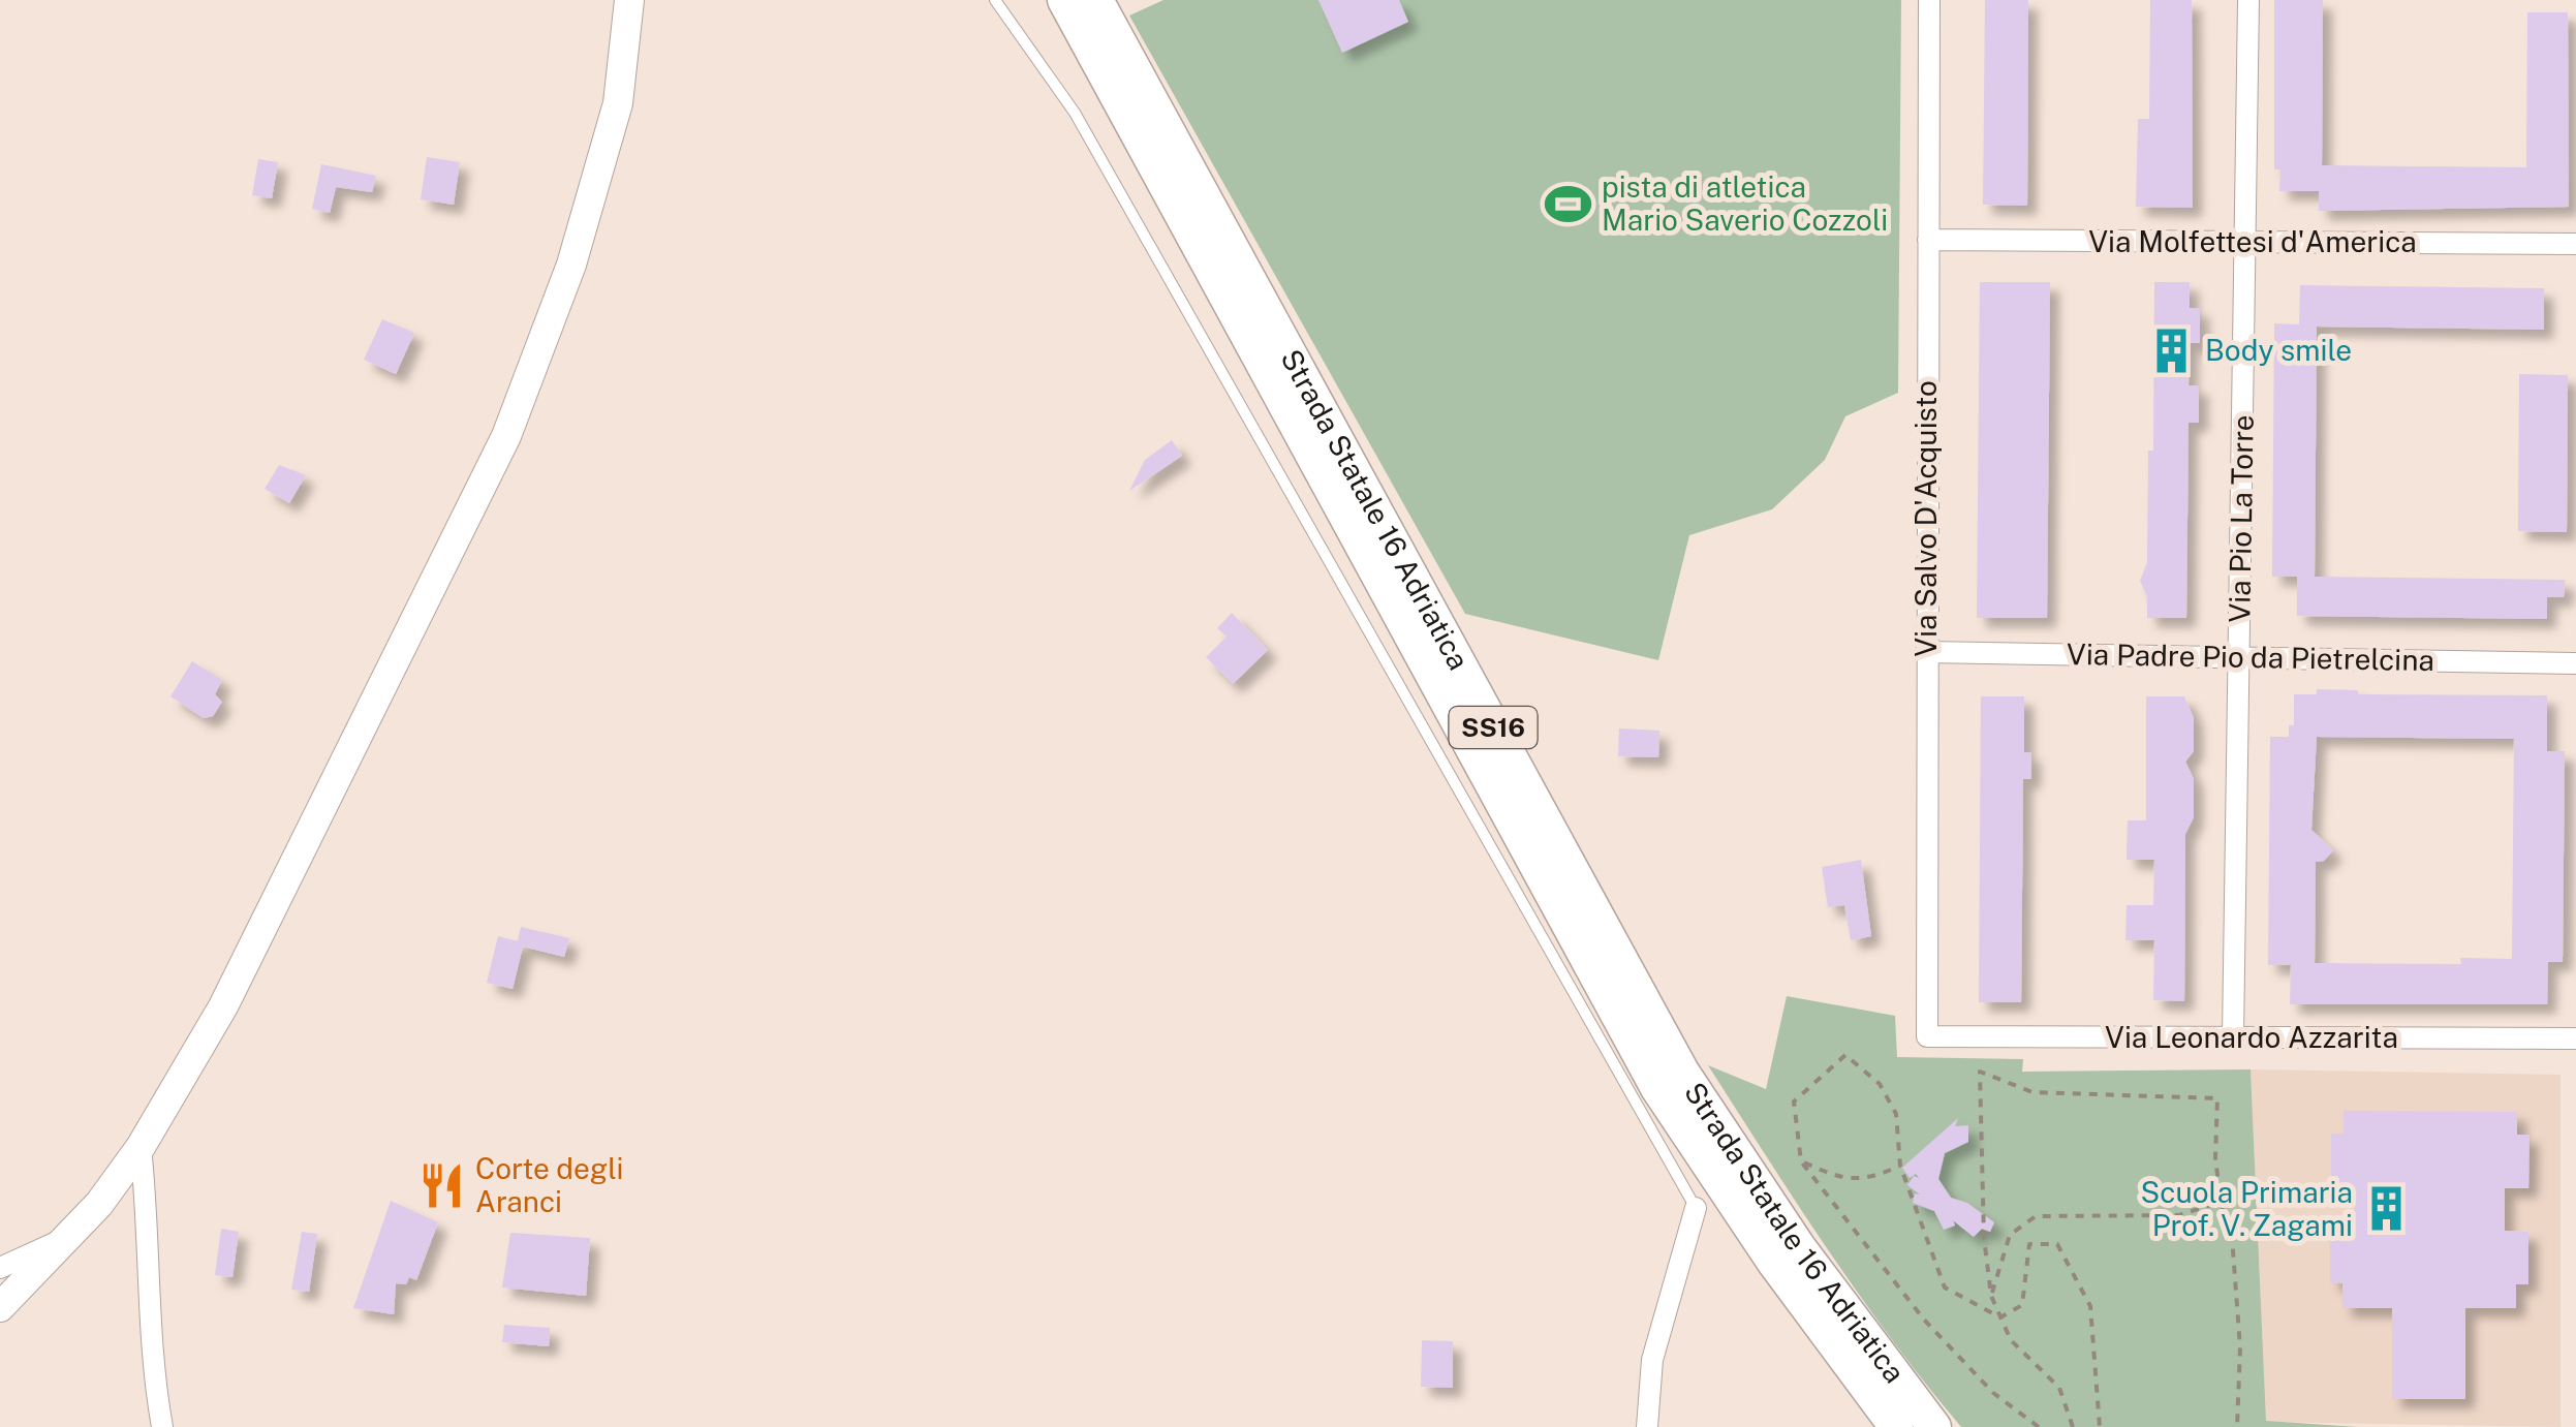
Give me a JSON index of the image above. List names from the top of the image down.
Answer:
{
  "streets": {
    "highway": ["Strada Statale 16 Adriatica", "SS16"],
    "street": [
      "Via Molfettesi d'America",
      "Via Salvo D'Acquisto",
      "Via Pio La Torre",
      "Via Padre Pio da Pietrelcina",
      "Via Leonardo Azzarita"
    ]
  },
  "crossings": [
    ["Via Molfettesi d'America", "Via Salvo D'Acquisto"],
    ["Via Molfettesi d'America", "Via Pio La Torre"],
    ["Via Salvo D'Acquisto", "Via Padre Pio da Pietrelcina"],
    ["Via Salvo D'Acquisto", "Via Leonardo Azzarita"],
    ["Via Pio La Torre", "Via Padre Pio da Pietrelcina"],
    ["Via Pio La Torre", "Via Leonardo Azzarita"]
  ],
  "places": {
    "sports": ["pista di atletica Mario Saverio Cozzoli"],
    "building": ["Body smile", "Scuola Primaria Prof. V. Zagami"],
    "restaurant": ["Corte degli Aranci"]
  }
}
